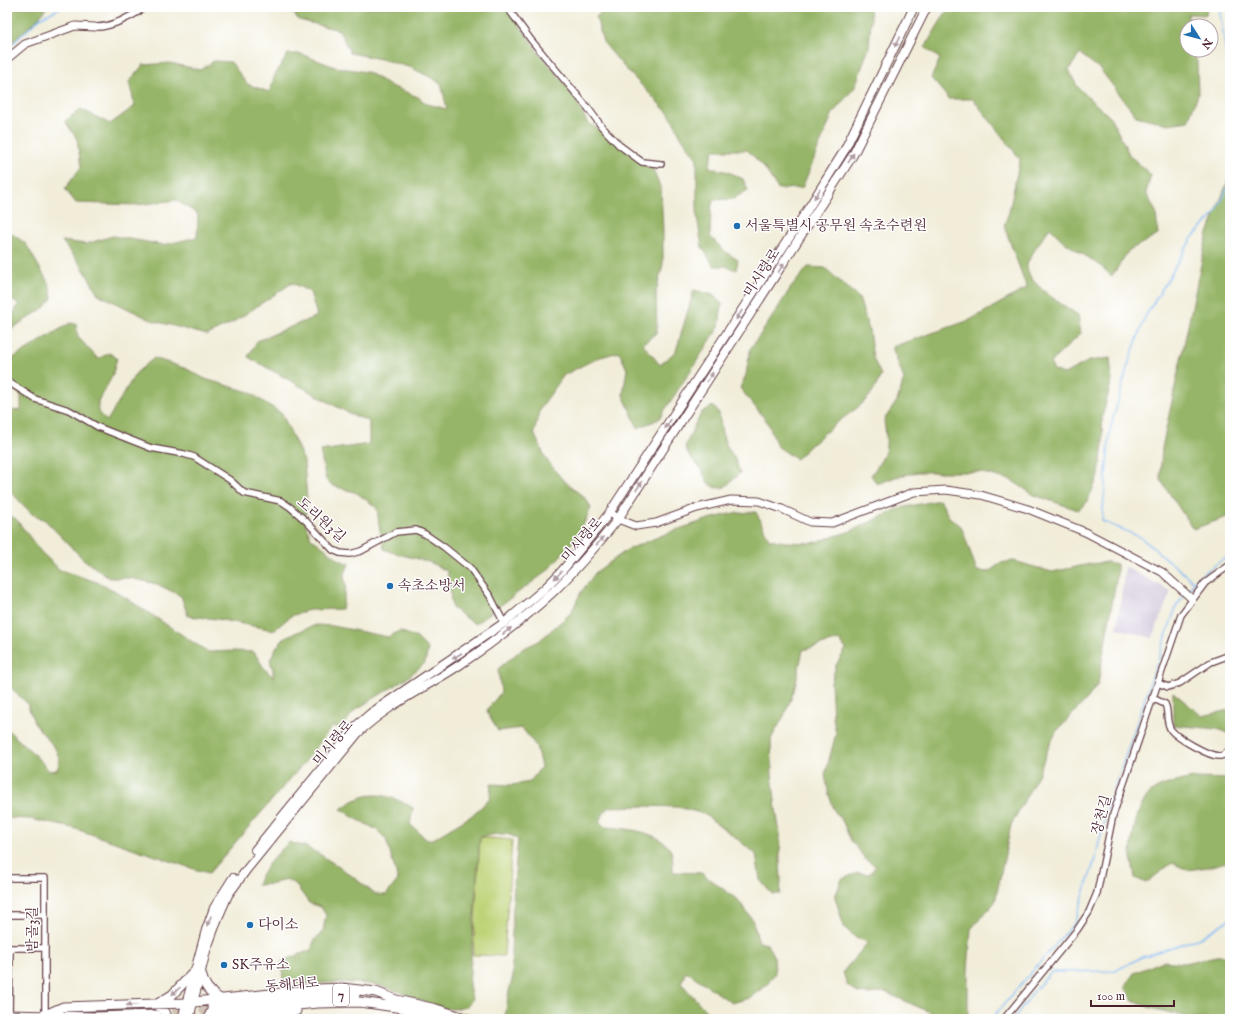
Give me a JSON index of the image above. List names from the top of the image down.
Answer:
{
  "streets": {
    "main road": ["미시령로", "동해대로", "7"],
    "street": ["도리원3길", "장천길", "밤골3길"]
  },
  "crossings": [
    ["미시령로", "도리원3길"]
  ],
  "places": [
    "서울특별시 공무원 속초수련원",
    "속초소방서",
    "다이소",
    "SK주유소"
  ],
  "scale_bar": "100 m",
  "north": "bottom right"
}
